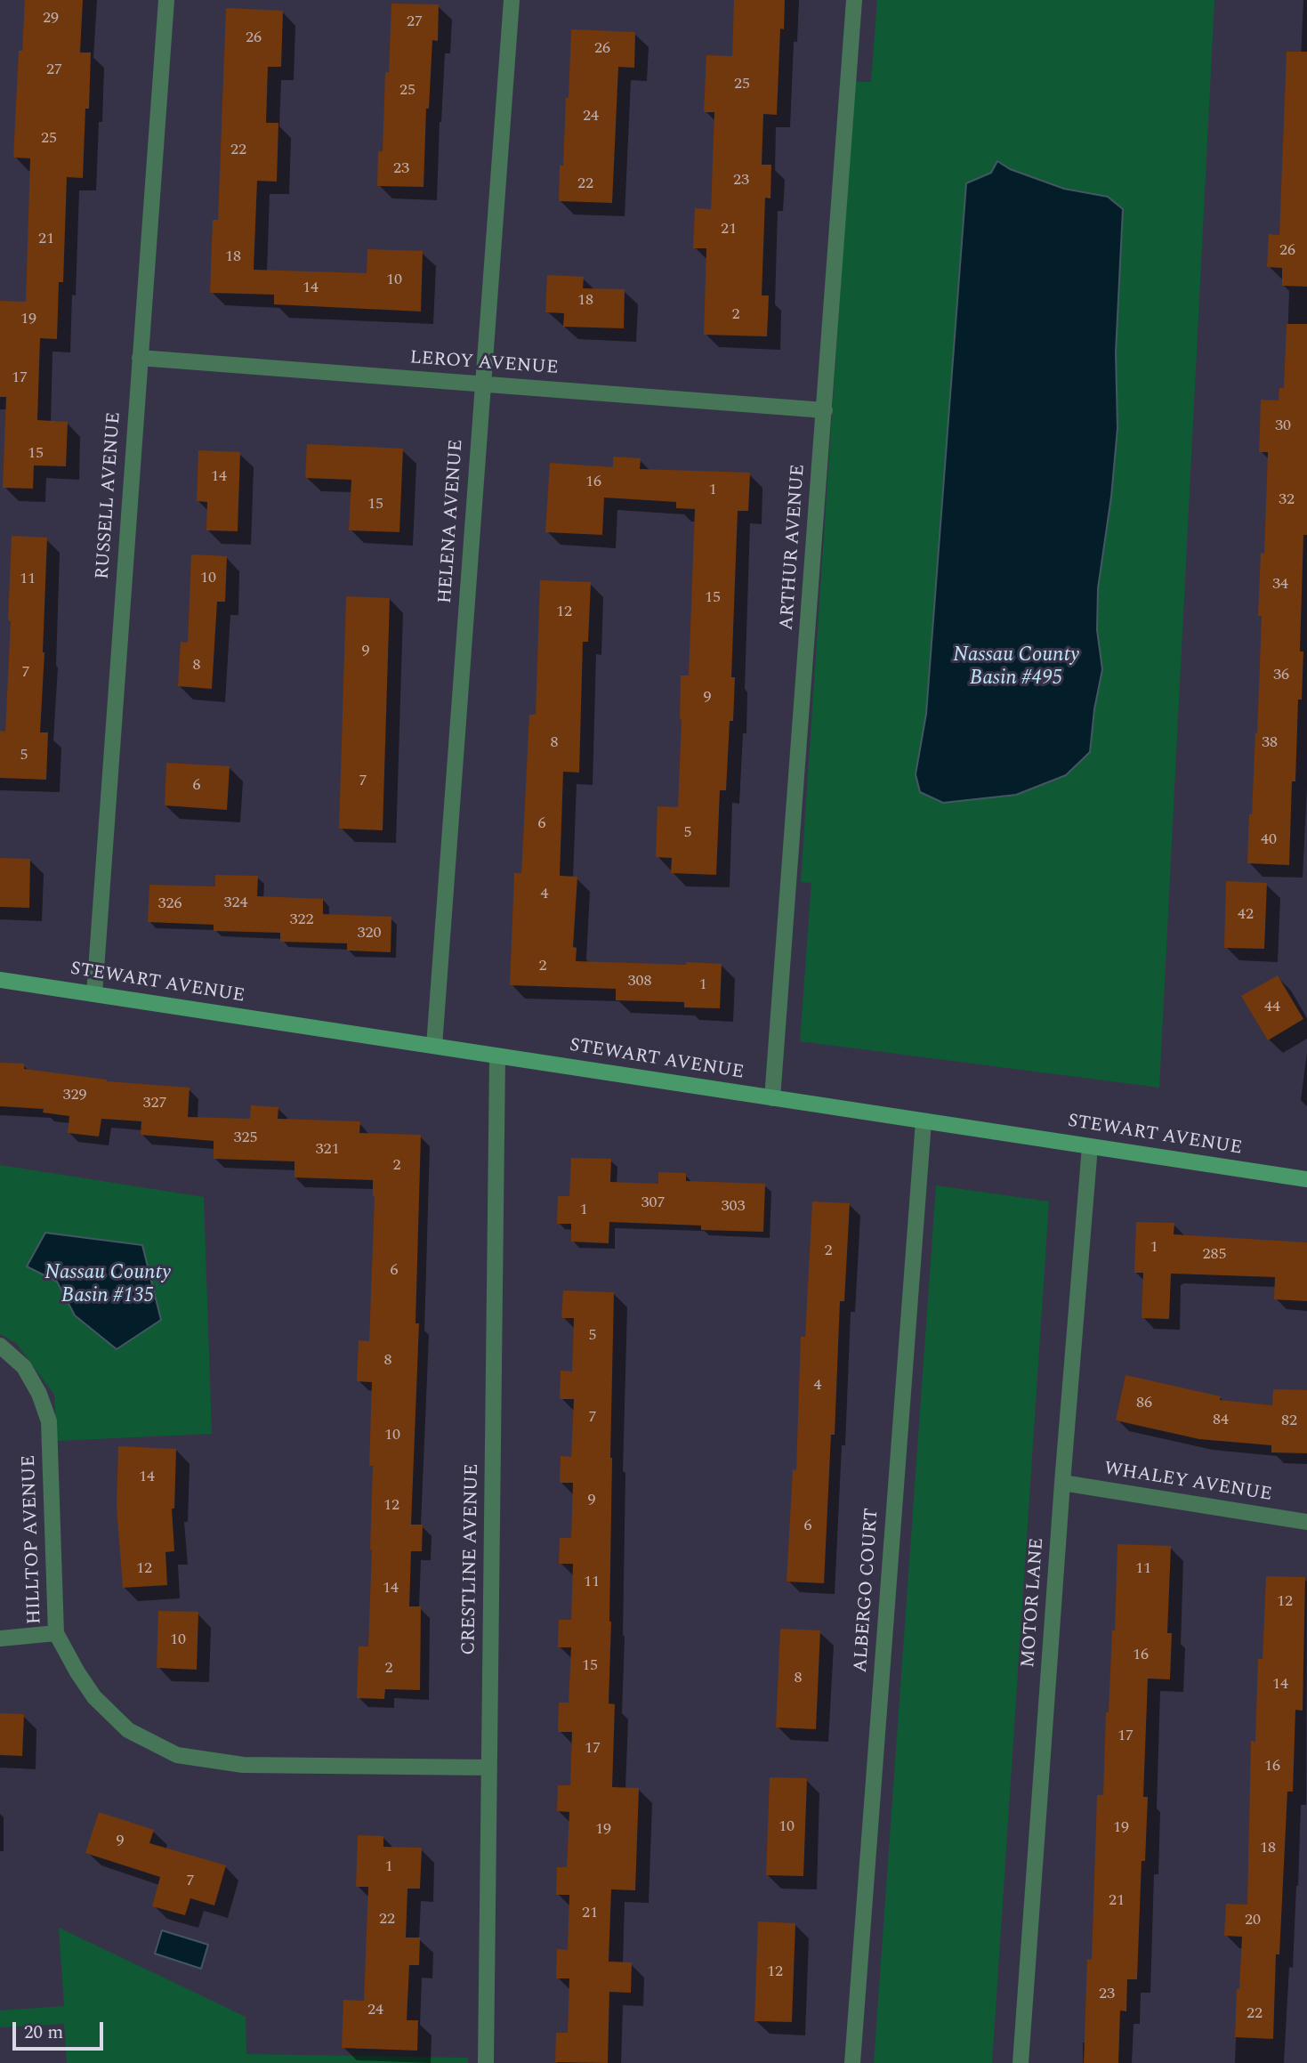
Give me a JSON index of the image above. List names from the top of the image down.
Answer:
{
  "streets": {
    "main road": ["STEWART AVENUE"],
    "street": [
      "LEROY AVENUE",
      "RUSSELL AVENUE",
      "HELENA AVENUE",
      "ARTHUR AVENUE",
      "WHALEY AVENUE",
      "HILLTOP AVENUE",
      "CRESTLINE AVENUE",
      "ALBERGO COURT",
      "MOTOR LANE"
    ]
  },
  "crossings": [
    ["LEROY AVENUE", "RUSSELL AVENUE"],
    ["LEROY AVENUE", "HELENA AVENUE"],
    ["LEROY AVENUE", "ARTHUR AVENUE"],
    ["RUSSELL AVENUE", "STEWART AVENUE"],
    ["HELENA AVENUE", "STEWART AVENUE"],
    ["ARTHUR AVENUE", "STEWART AVENUE"],
    ["STEWART AVENUE", "CRESTLINE AVENUE"],
    ["STEWART AVENUE", "ALBERGO COURT"],
    ["STEWART AVENUE", "MOTOR LANE"],
    ["WHALEY AVENUE", "MOTOR LANE"],
    ["HILLTOP AVENUE", "CRESTLINE AVENUE"]
  ],
  "water": ["Nassau County Basin #495", "Nassau County Basin #135"],
  "house_numbers": [
    "29",
    "27",
    "26",
    "26",
    "27",
    "25",
    "25",
    "24",
    "25",
    "22",
    "23",
    "23",
    "22",
    "21",
    "21",
    "26",
    "18",
    "10",
    "14",
    "18",
    "2",
    "19",
    "17",
    "30",
    "15",
    "14",
    "16",
    "1",
    "32",
    "15",
    "10",
    "11",
    "34",
    "15",
    "12",
    "9",
    "8",
    "7",
    "36",
    "9",
    "8",
    "38",
    "5",
    "7",
    "6",
    "6",
    "5",
    "40",
    "4",
    "324",
    "326",
    "42",
    "322",
    "320",
    "2",
    "308",
    "1",
    "44",
    "329",
    "327",
    "325",
    "321",
    "2",
    "307",
    "303",
    "1",
    "1",
    "2",
    "285",
    "6",
    "5",
    "8",
    "4",
    "86",
    "7",
    "84",
    "82",
    "10",
    "14",
    "9",
    "12",
    "6",
    "12",
    "11",
    "11",
    "14",
    "12",
    "10",
    "16",
    "15",
    "2",
    "8",
    "14",
    "17",
    "17",
    "16",
    "10",
    "19",
    "19",
    "9",
    "18",
    "1",
    "7",
    "21",
    "21",
    "22",
    "20",
    "12",
    "23",
    "24",
    "22"
  ],
  "scale_bar": "20 m"
}
